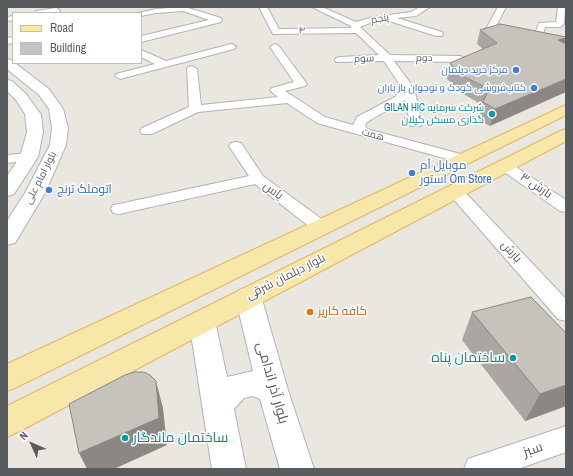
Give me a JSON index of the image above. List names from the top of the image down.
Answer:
{
  "streets": {
    "main road": ["بلوار امام علی", "بلوار دیلمان شرقی", "بلوار آذر اندامی"],
    "street": [
      "پنجم",
      "۴",
      "دوم",
      "سوم",
      "همت",
      "بارش ۳",
      "یاس",
      "بارش",
      "سبز"
    ]
  },
  "crossings": [
    ["پنجم", "۴"],
    ["دوم", "سوم"],
    ["بارش ۳", "بلوار دیلمان شرقی"],
    ["بارش", "بلوار دیلمان شرقی"],
    ["بلوار دیلمان شرقی", "بلوار آذر اندامی"]
  ],
  "places": [
    "مرکز خرید دیلمان",
    "کتاب‌فروشی کودک و نوجوان باز باران",
    "GILAN HIC شرکت سرمایه گذاری مسکن گیلان",
    "موبایل اُم استور Om Store",
    "اتوملک ترنج",
    "کافه کاریز",
    "ساختمان پناه",
    "ساختمان ماندگار"
  ],
  "legend": ["Road", "Building"],
  "north": "top left"
}
